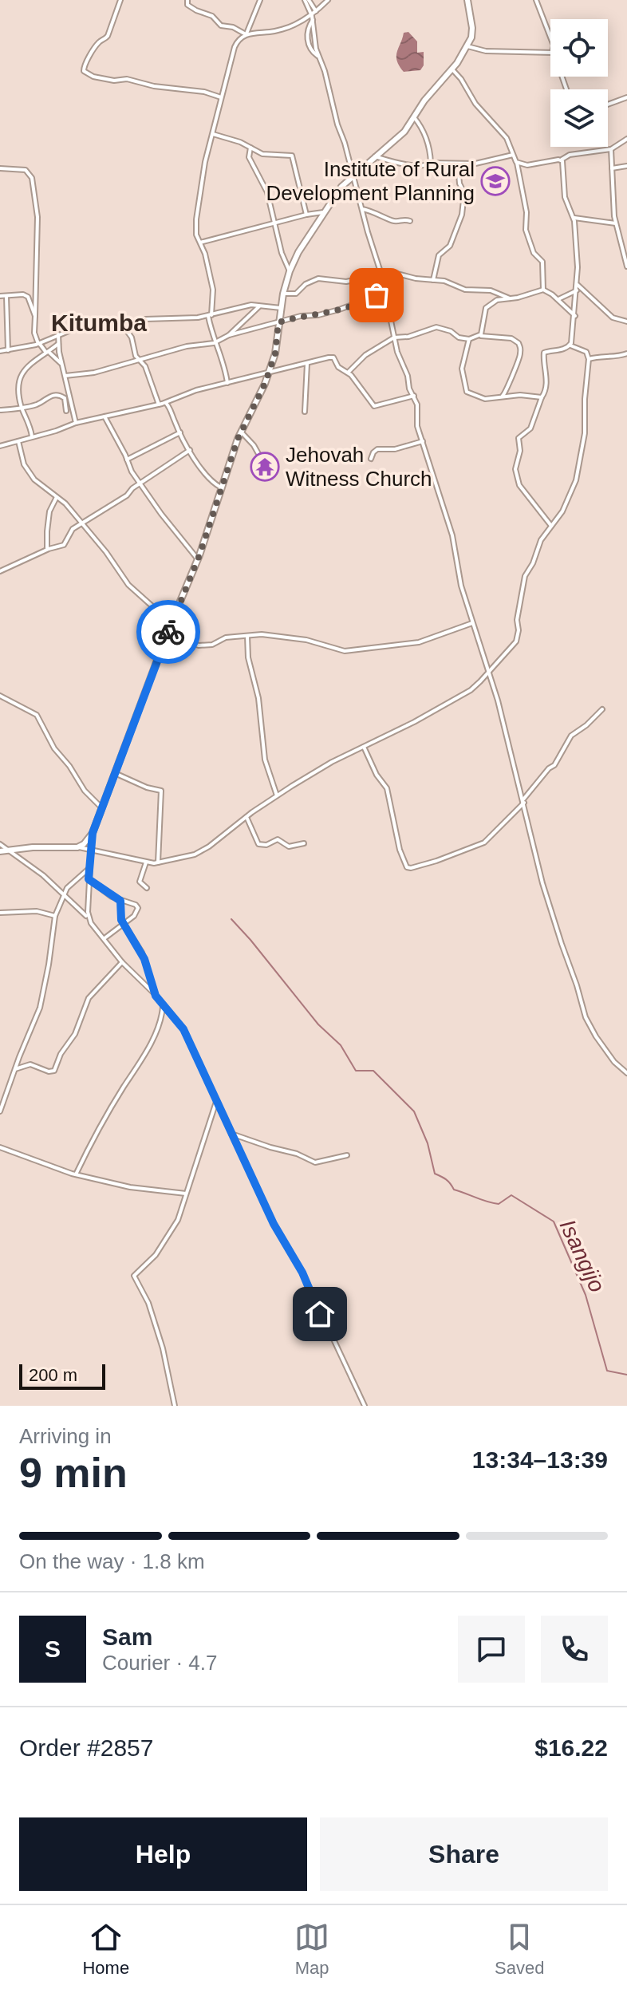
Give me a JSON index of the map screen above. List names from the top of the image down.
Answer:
{
  "districts": ["Kitumba"],
  "water": ["Isangijo"],
  "places": {
    "school or university": ["Institute of Rural Development Planning"],
    "temple": ["Jehovah Witness Church"]
  },
  "scale_bar": "200 m",
  "page": {
    "scale": "200 m",
    "heading": ["9 min", "Arriving in", "13:34–13:39"],
    "panel": [
      "Sam",
      "Courier · 4.7",
      "Order #2857",
      "$16.22"
    ],
    "bar": "On the way · 1.8 km",
    "round": "S",
    "buttons": ["Help", "Share"],
    "tabs": ["Home", "Map", "Saved"]
  }
}
